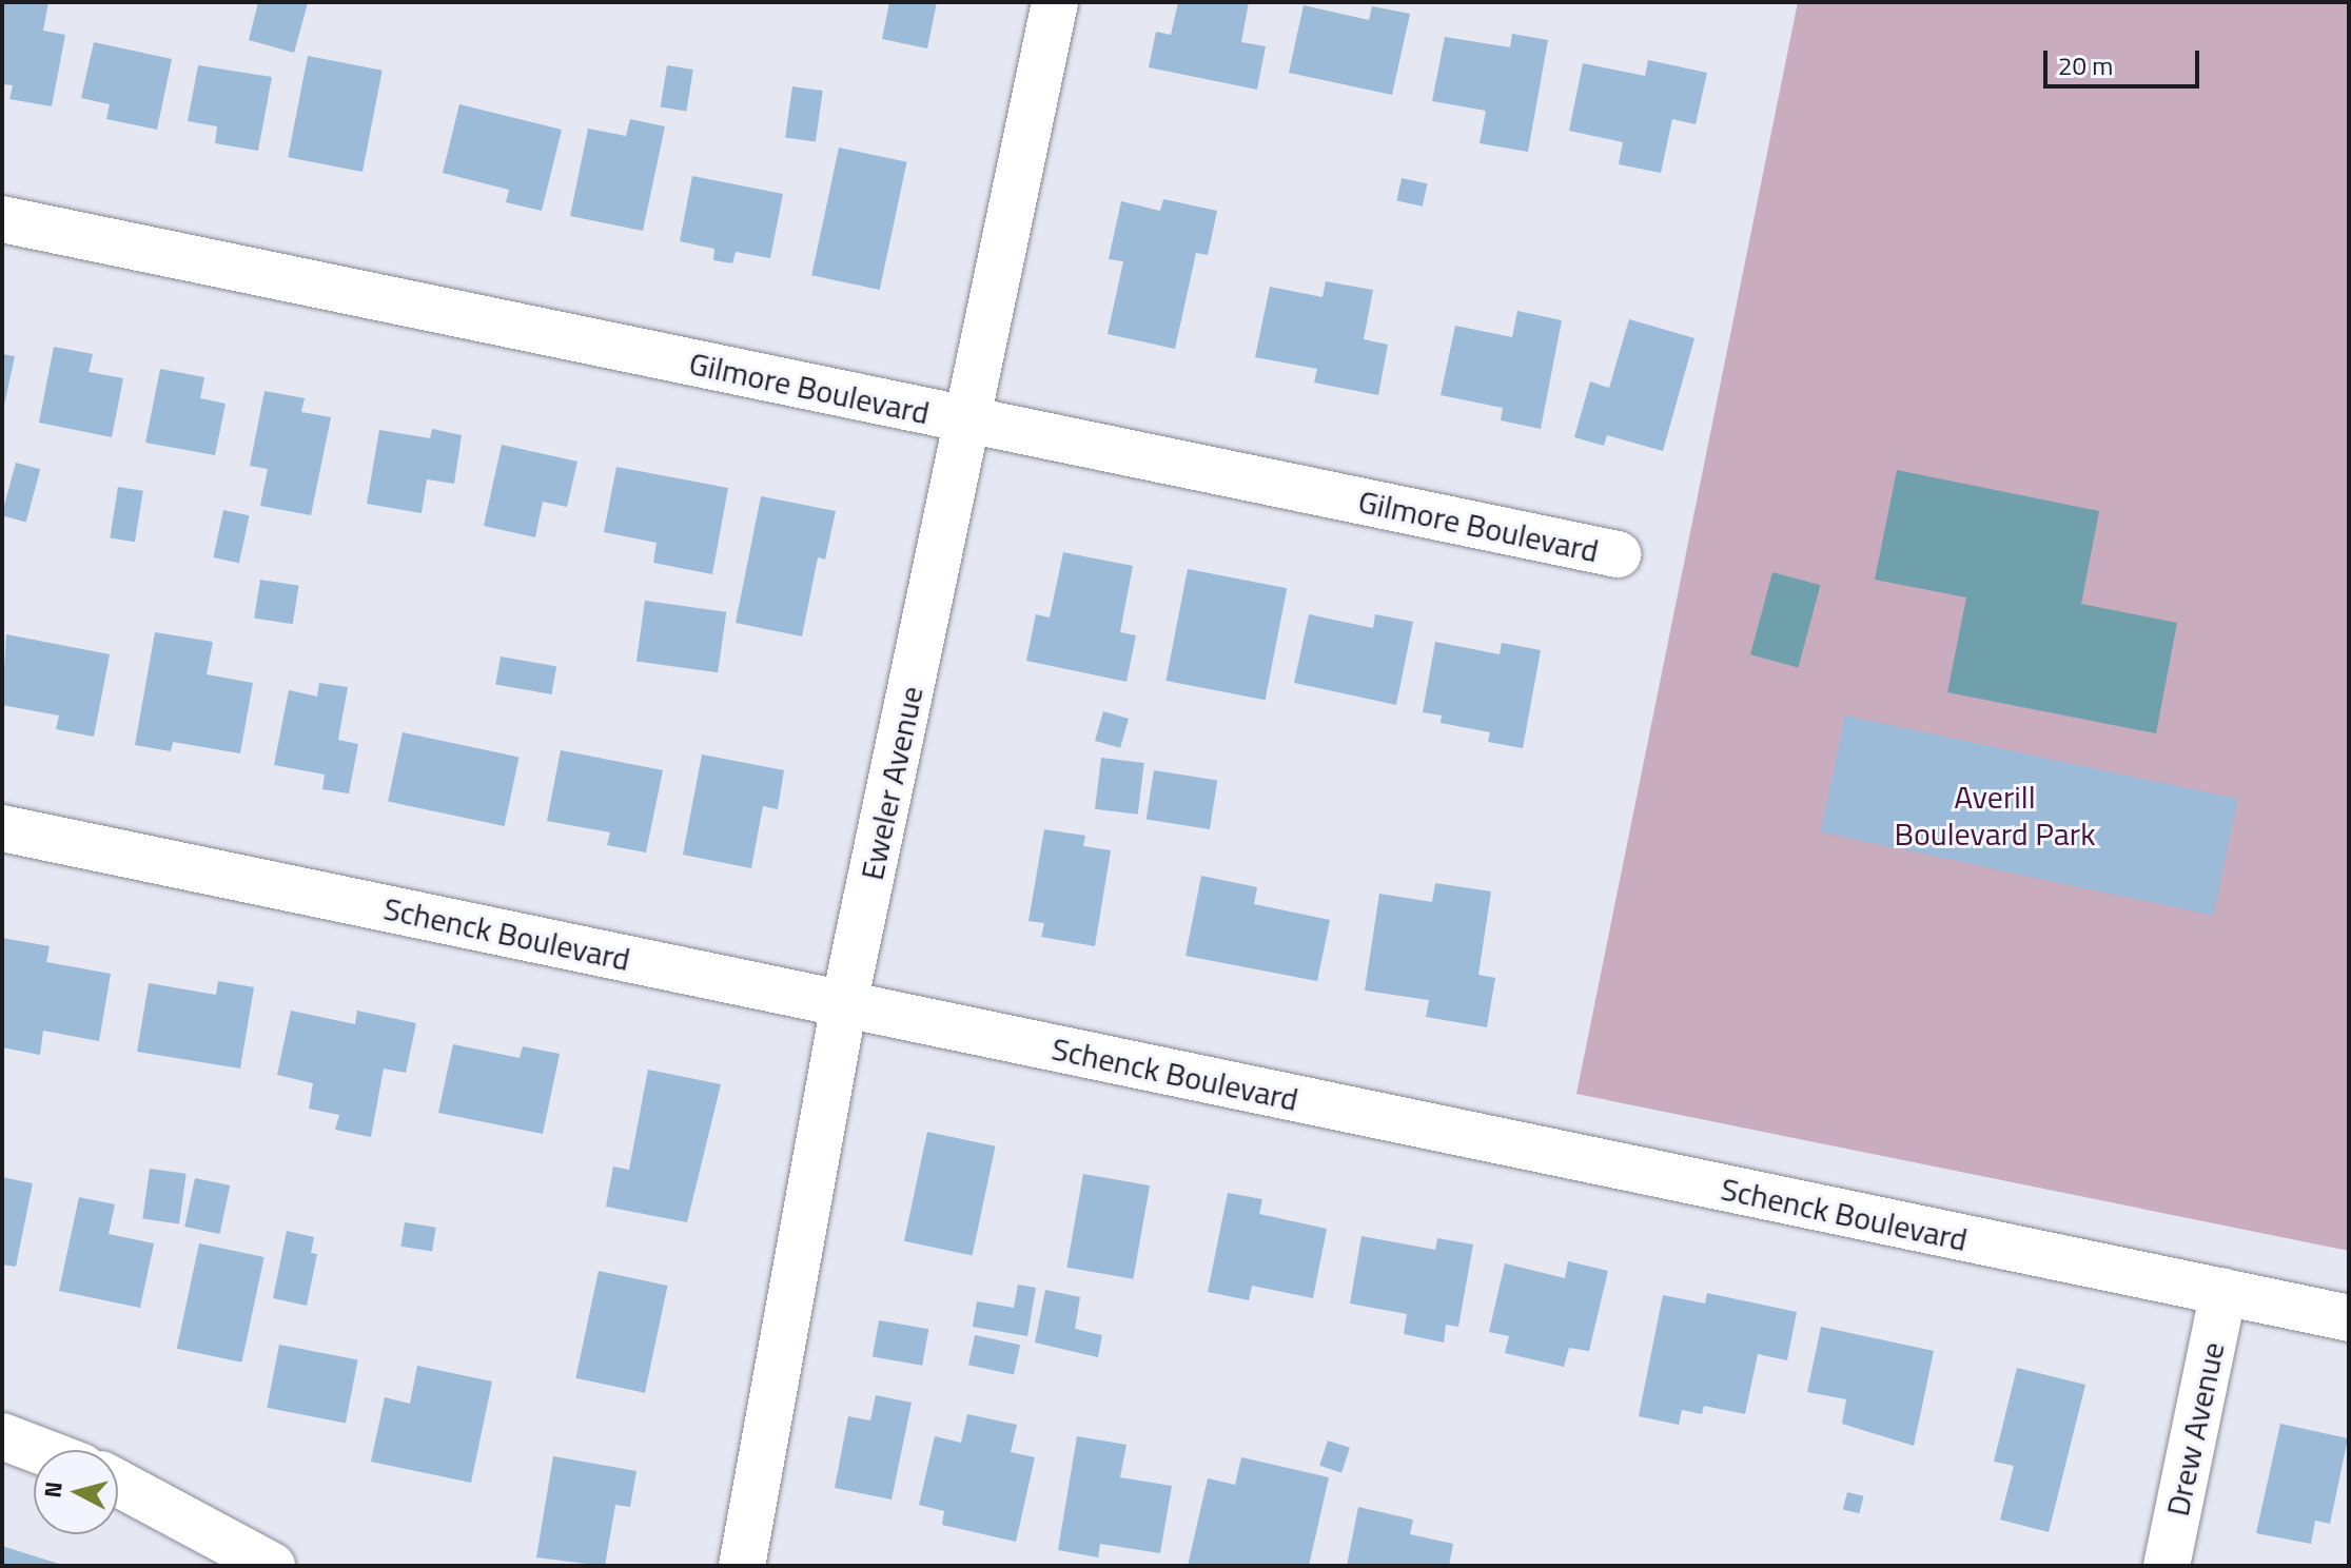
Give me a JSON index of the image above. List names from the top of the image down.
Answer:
{
  "streets": {
    "street": [
      "Gilmore Boulevard",
      "Eweler Avenue",
      "Schenck Boulevard",
      "Drew Avenue"
    ]
  },
  "crossings": [
    ["Gilmore Boulevard", "Eweler Avenue"],
    ["Eweler Avenue", "Schenck Boulevard"],
    ["Schenck Boulevard", "Drew Avenue"]
  ],
  "parks": ["Averill Boulevard Park"],
  "scale_bar": "20 m",
  "north": "left"
}
